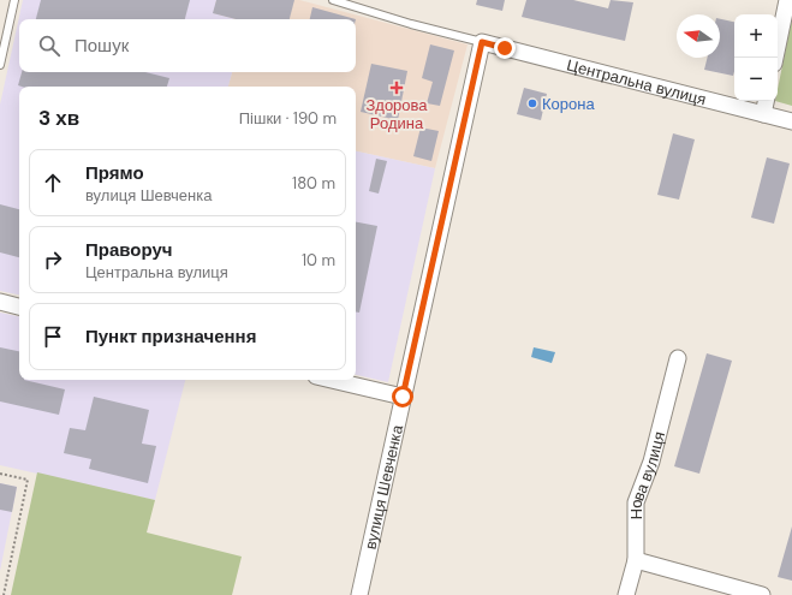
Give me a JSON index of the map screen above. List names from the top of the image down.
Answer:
{
  "streets": {
    "street": ["Центральна вулиця", "Нова вулиця", "вулиця Шевченка"]
  },
  "crossings": [
    ["Центральна вулиця", "вулиця Шевченка"]
  ],
  "places": {
    "health": ["Здорова Родина"],
    "other": ["Корона"]
  },
  "north": "left",
  "page": {
    "map_buttons": ["+", "−"],
    "search": "Пошук",
    "heading": ["3 хв", "Пішки · 190 m"],
    "list": [
      ["Прямо", "вулиця Шевченка", "180 m"],
      ["Праворуч", "Центральна вулиця", "10 m"],
      "Пункт призначення"
    ]
  }
}
